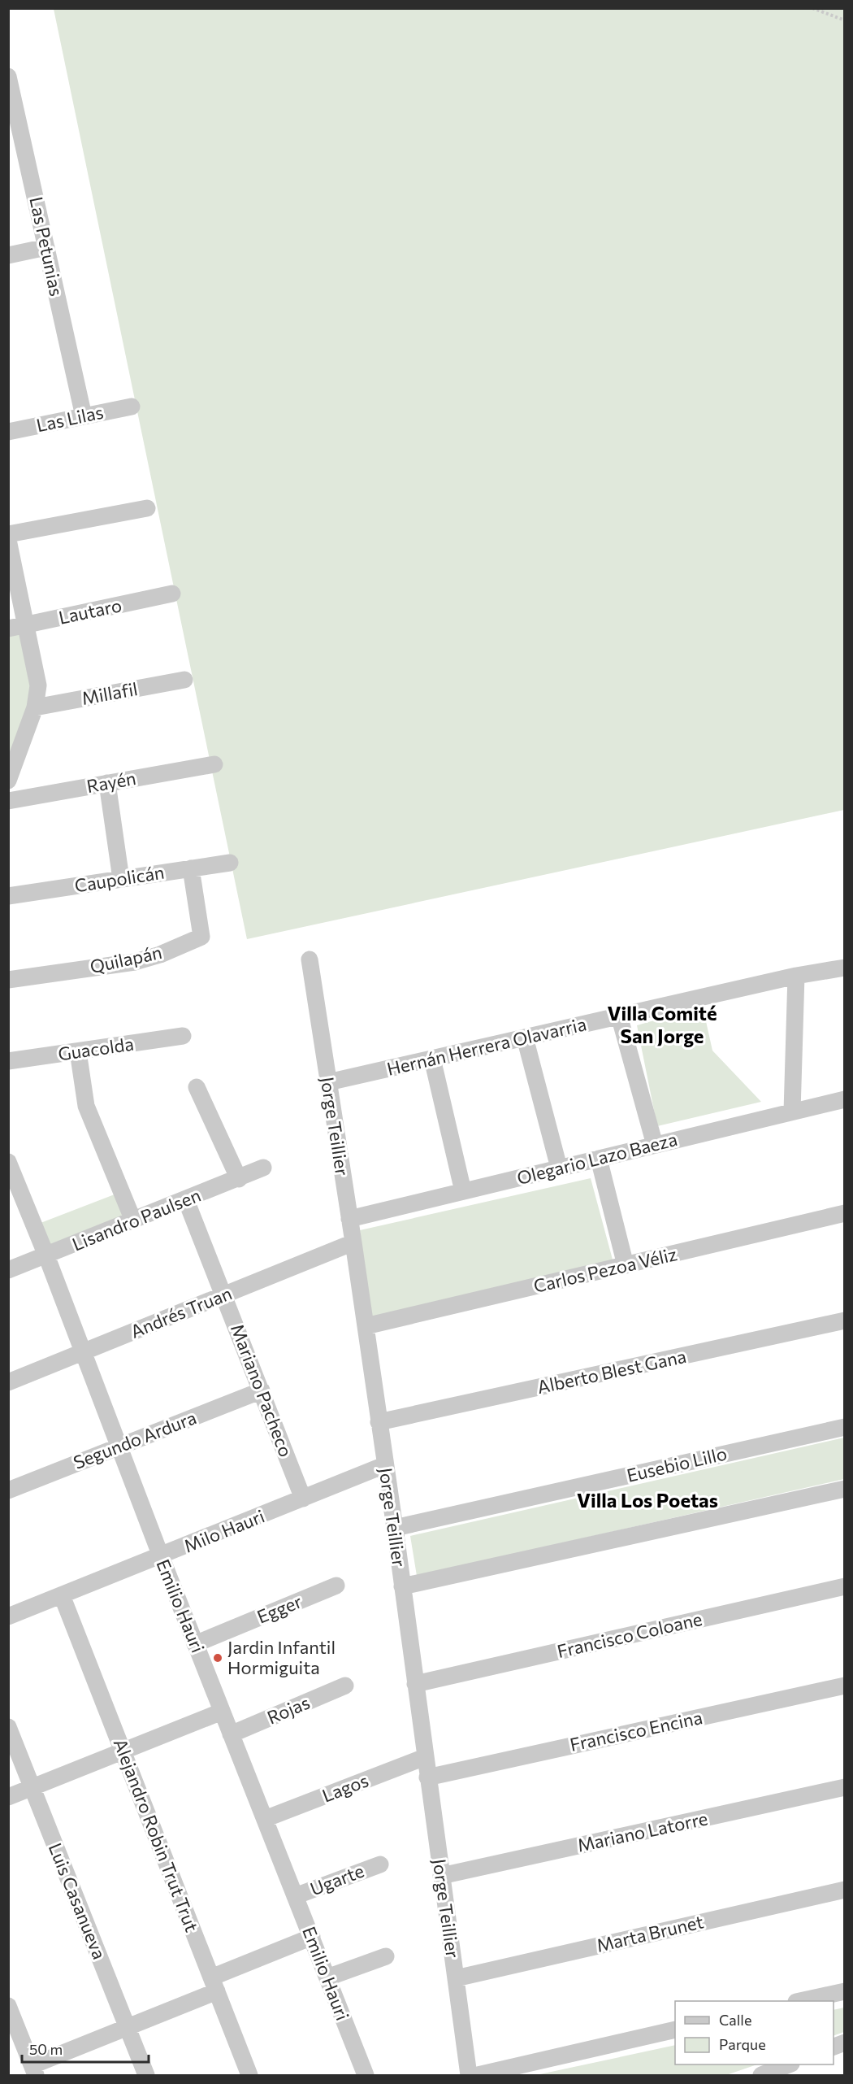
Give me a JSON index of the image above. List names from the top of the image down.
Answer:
{
  "streets": {
    "street": [
      "Las Petunias",
      "Las Lilas",
      "Lautaro",
      "Millafil",
      "Rayén",
      "Caupolicán",
      "Quilapán",
      "Hernán Herrera Olavarria",
      "Guacolda",
      "Jorge Teillier",
      "Olegario Lazo Baeza",
      "Lisandro Paulsen",
      "Carlos Pezoa Véliz",
      "Andrés Truan",
      "Alberto Blest Gana",
      "Mariano Pacheco",
      "Segundo Ardura",
      "Eusebio Lillo",
      "Milo Hauri",
      "Emilio Hauri",
      "Egger",
      "Francisco Coloane",
      "Rojas",
      "Francisco Encina",
      "Lagos",
      "Mariano Latorre",
      "Alejandro Robin Trut Trut",
      "Ugarte",
      "Luis Casanueva",
      "Marta Brunet"
    ]
  },
  "crossings": [
    ["Las Petunias", "Las Lilas"],
    ["Caupolicán", "Quilapán"],
    ["Hernán Herrera Olavarria", "Jorge Teillier"],
    ["Jorge Teillier", "Olegario Lazo Baeza"],
    ["Jorge Teillier", "Carlos Pezoa Véliz"],
    ["Jorge Teillier", "Andrés Truan"],
    ["Jorge Teillier", "Alberto Blest Gana"],
    ["Jorge Teillier", "Eusebio Lillo"],
    ["Jorge Teillier", "Milo Hauri"],
    ["Jorge Teillier", "Francisco Coloane"],
    ["Jorge Teillier", "Francisco Encina"],
    ["Jorge Teillier", "Lagos"],
    ["Jorge Teillier", "Mariano Latorre"],
    ["Jorge Teillier", "Marta Brunet"],
    ["Lisandro Paulsen", "Mariano Pacheco"],
    ["Lisandro Paulsen", "Emilio Hauri"],
    ["Andrés Truan", "Mariano Pacheco"],
    ["Andrés Truan", "Emilio Hauri"],
    ["Mariano Pacheco", "Segundo Ardura"],
    ["Mariano Pacheco", "Milo Hauri"],
    ["Segundo Ardura", "Emilio Hauri"],
    ["Milo Hauri", "Emilio Hauri"],
    ["Milo Hauri", "Alejandro Robin Trut Trut"],
    ["Emilio Hauri", "Egger"],
    ["Emilio Hauri", "Rojas"],
    ["Emilio Hauri", "Lagos"],
    ["Emilio Hauri", "Ugarte"]
  ],
  "districts": ["Villa Comité San Jorge", "Villa Los Poetas"],
  "places": ["Jardin Infantil Hormiguita"],
  "legend": ["Calle", "Parque"],
  "scale_bar": "50 m"
}
